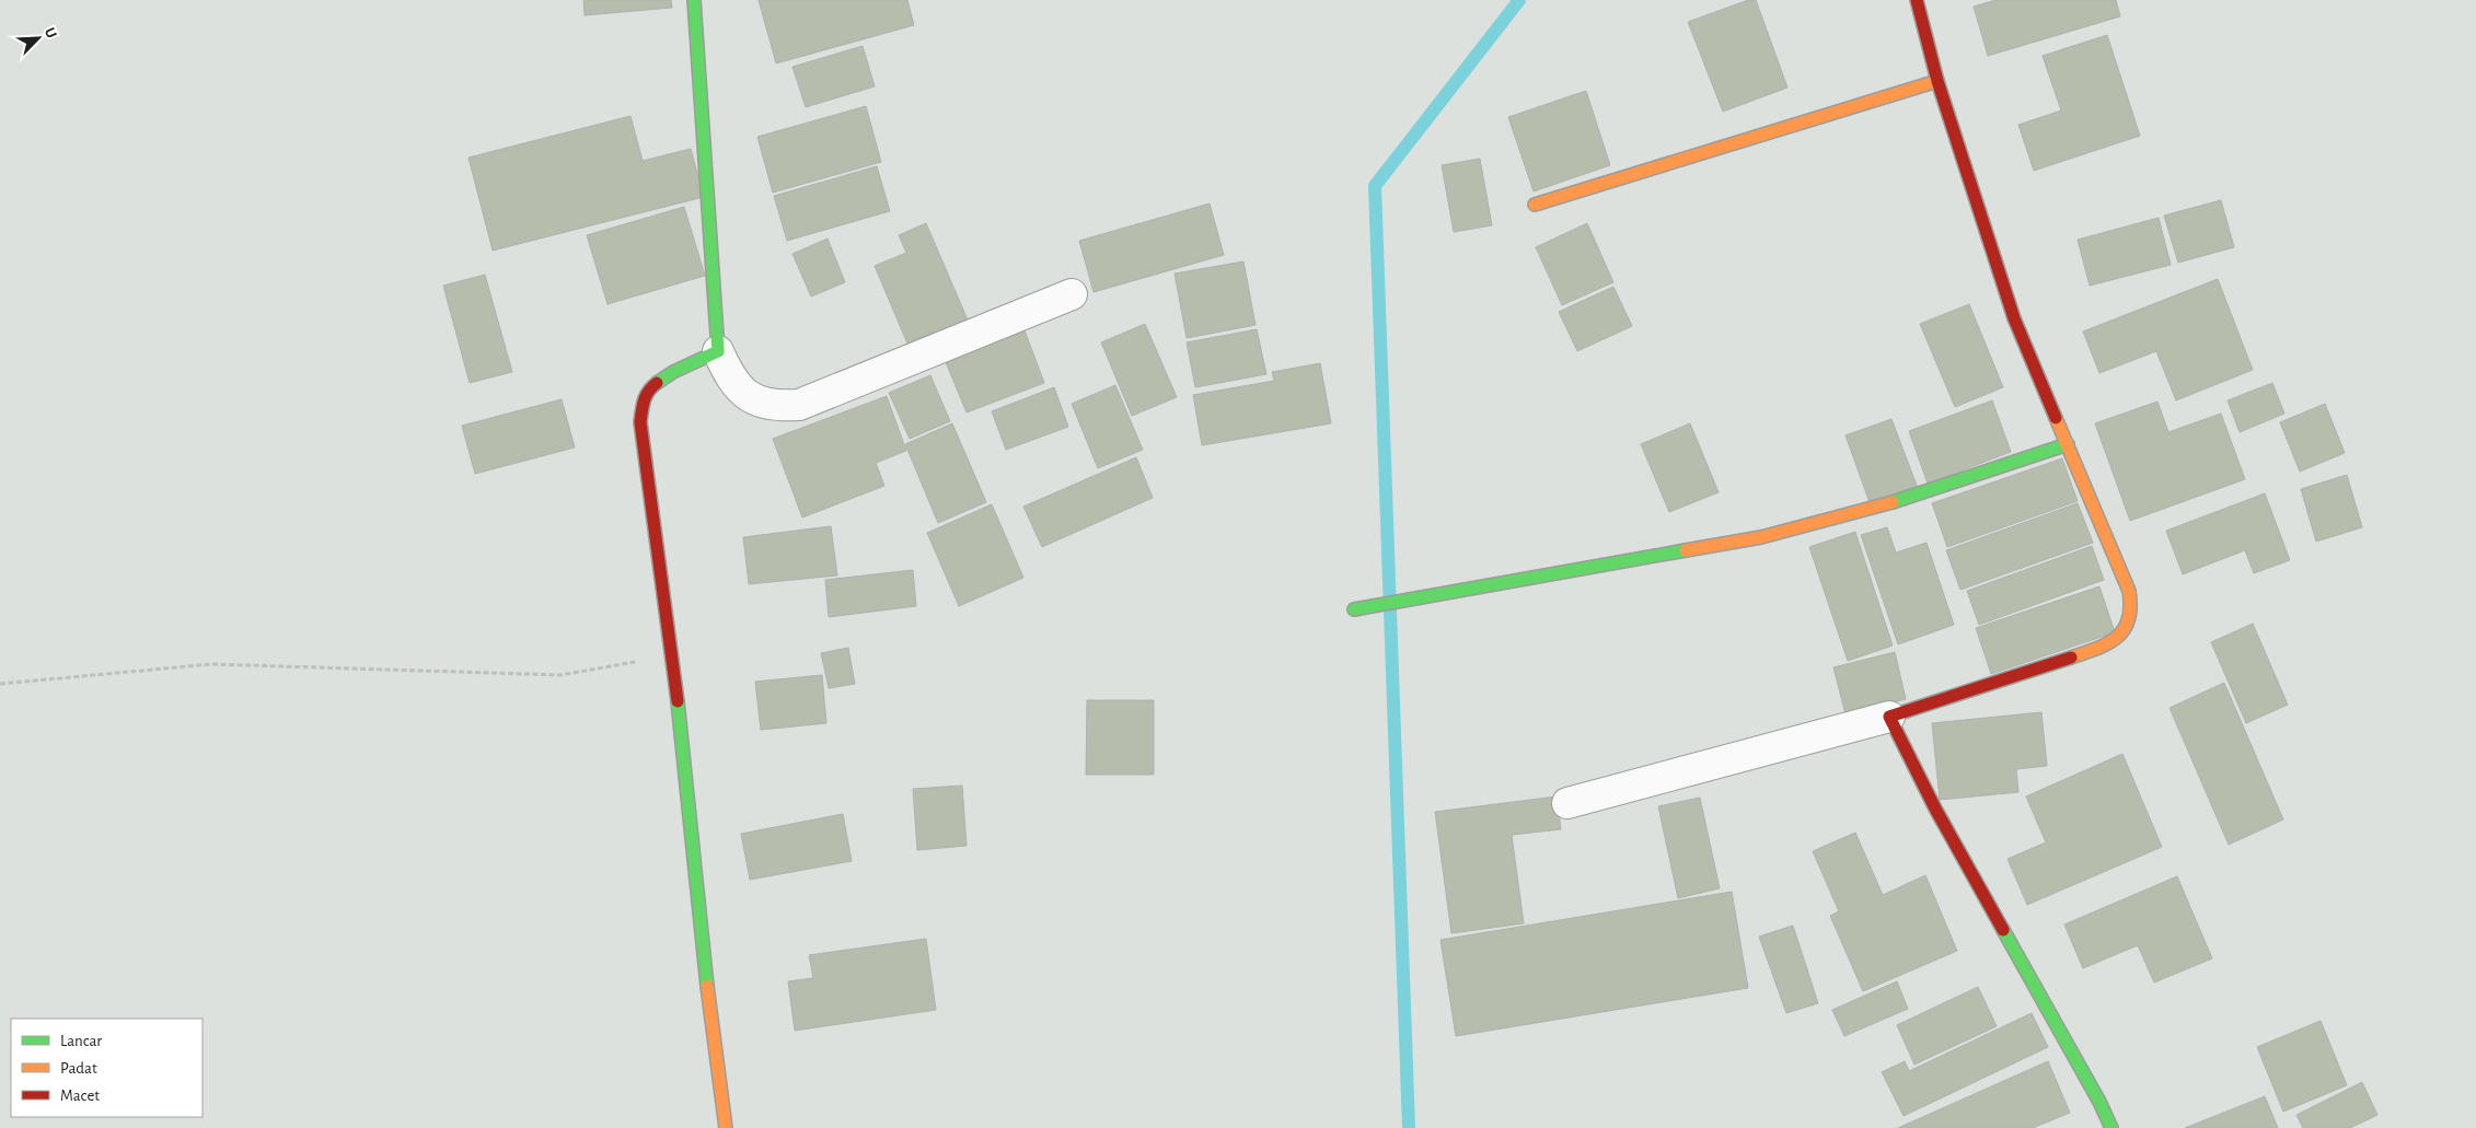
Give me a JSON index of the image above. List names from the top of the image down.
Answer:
{
  "legend": ["Lancar", "Padat", "Macet"],
  "north": "top right"
}
